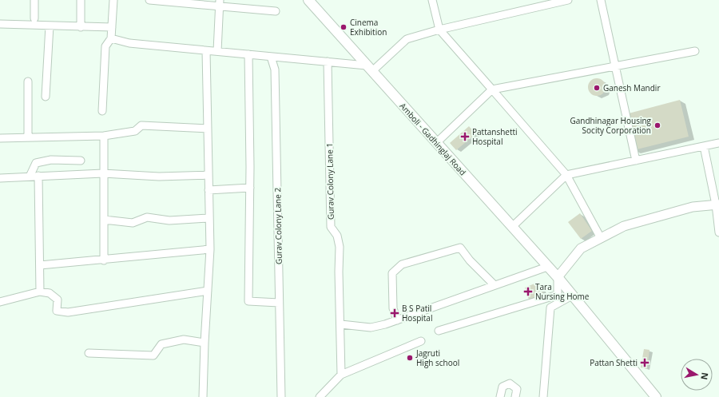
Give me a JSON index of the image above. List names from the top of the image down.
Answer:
{
  "streets": {
    "highway": ["Amboli - Gadhinglaj Road"],
    "street": ["Gurav Colony Lane 1", "Gurav Colony Lane 2"]
  },
  "places": {
    "other": [
      "Cinema Exhibition",
      "Ganesh Mandir",
      "Gandhinagar Housing Socity Corporation",
      "Jagruti High school"
    ],
    "health": [
      "Pattanshetti Hospital",
      "Tara Nursing Home",
      "B S Patil Hospital",
      "Pattan Shetti"
    ]
  },
  "north": "right"
}
